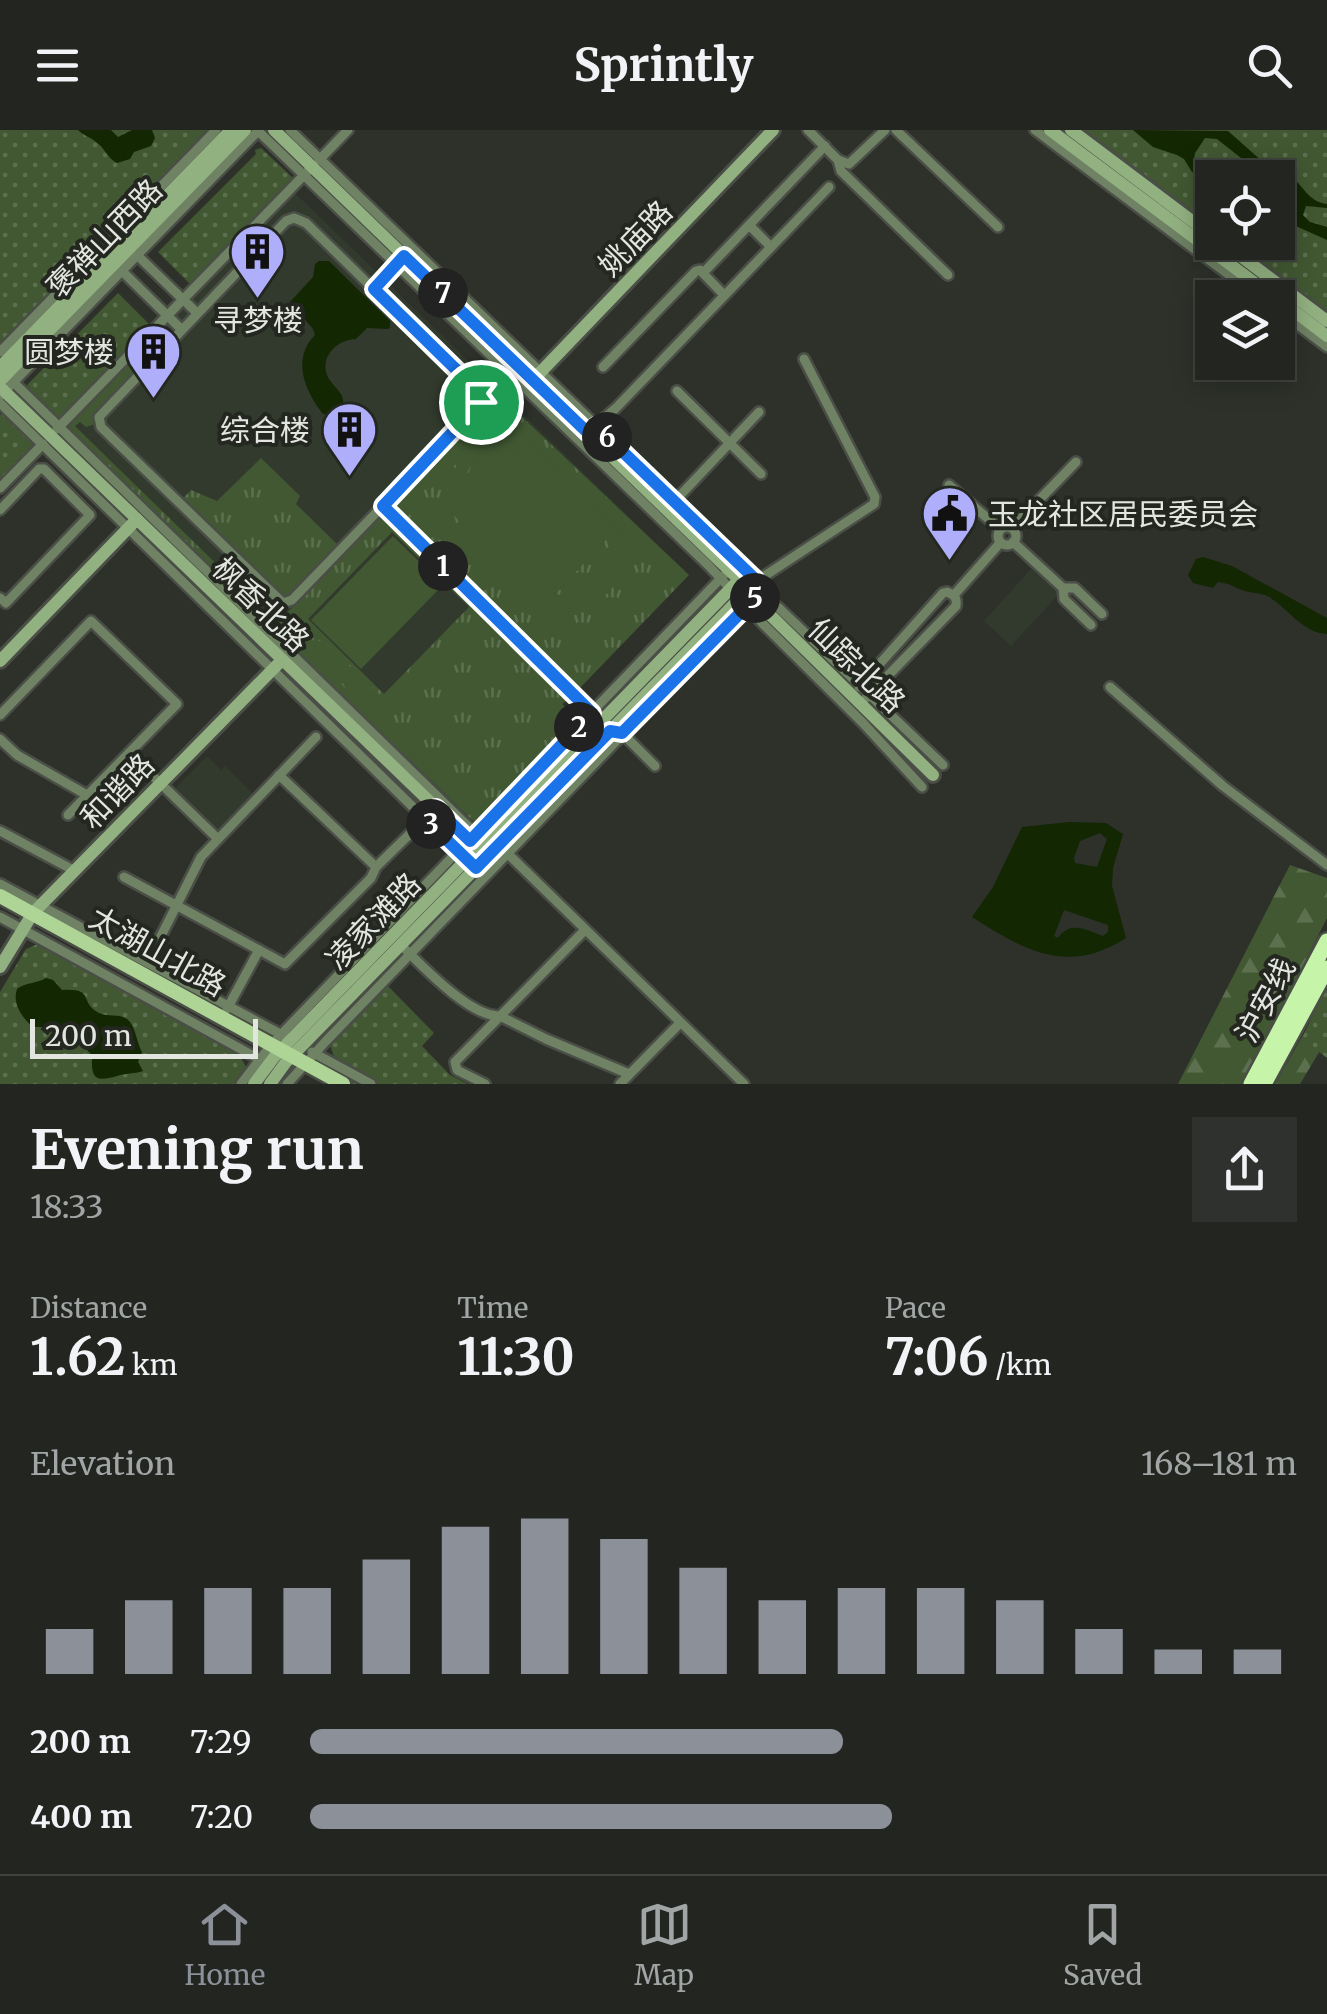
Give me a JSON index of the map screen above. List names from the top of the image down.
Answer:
{
  "streets": {
    "highway": ["沪安线"],
    "main road": [
      "褒禅山西路",
      "姚庙路",
      "枫香北路",
      "仙踪北路",
      "和谐路",
      "凌家滩路",
      "太湖山北路"
    ]
  },
  "crossings": [
    ["褒禅山西路", "枫香北路"],
    ["姚庙路", "仙踪北路"],
    ["枫香北路", "和谐路"],
    ["枫香北路", "凌家滩路"],
    ["仙踪北路", "凌家滩路"],
    ["和谐路", "太湖山北路"],
    ["凌家滩路", "太湖山北路"]
  ],
  "places": {
    "building": ["寻梦楼", "圆梦楼", "综合楼"],
    "public building": ["玉龙社区居民委员会"]
  },
  "scale_bar": "200 m",
  "page": {
    "header": "Sprintly",
    "pins": [
      "7",
      "6",
      "1",
      "5",
      "2",
      "3"
    ],
    "scale": "200 m",
    "heading": ["Evening run", "18:33"],
    "stats": [
      ["Distance", "1.62 km"],
      ["Time", "11:30"],
      ["Pace", "7:06 /km"]
    ],
    "chart": ["Elevation", "168–181 m"],
    "list": [
      {
        "name": "200 m",
        "note": "7:29"
      },
      {
        "name": "400 m",
        "note": "7:20"
      }
    ],
    "tabs": ["Home", "Map", "Saved"]
  }
}
